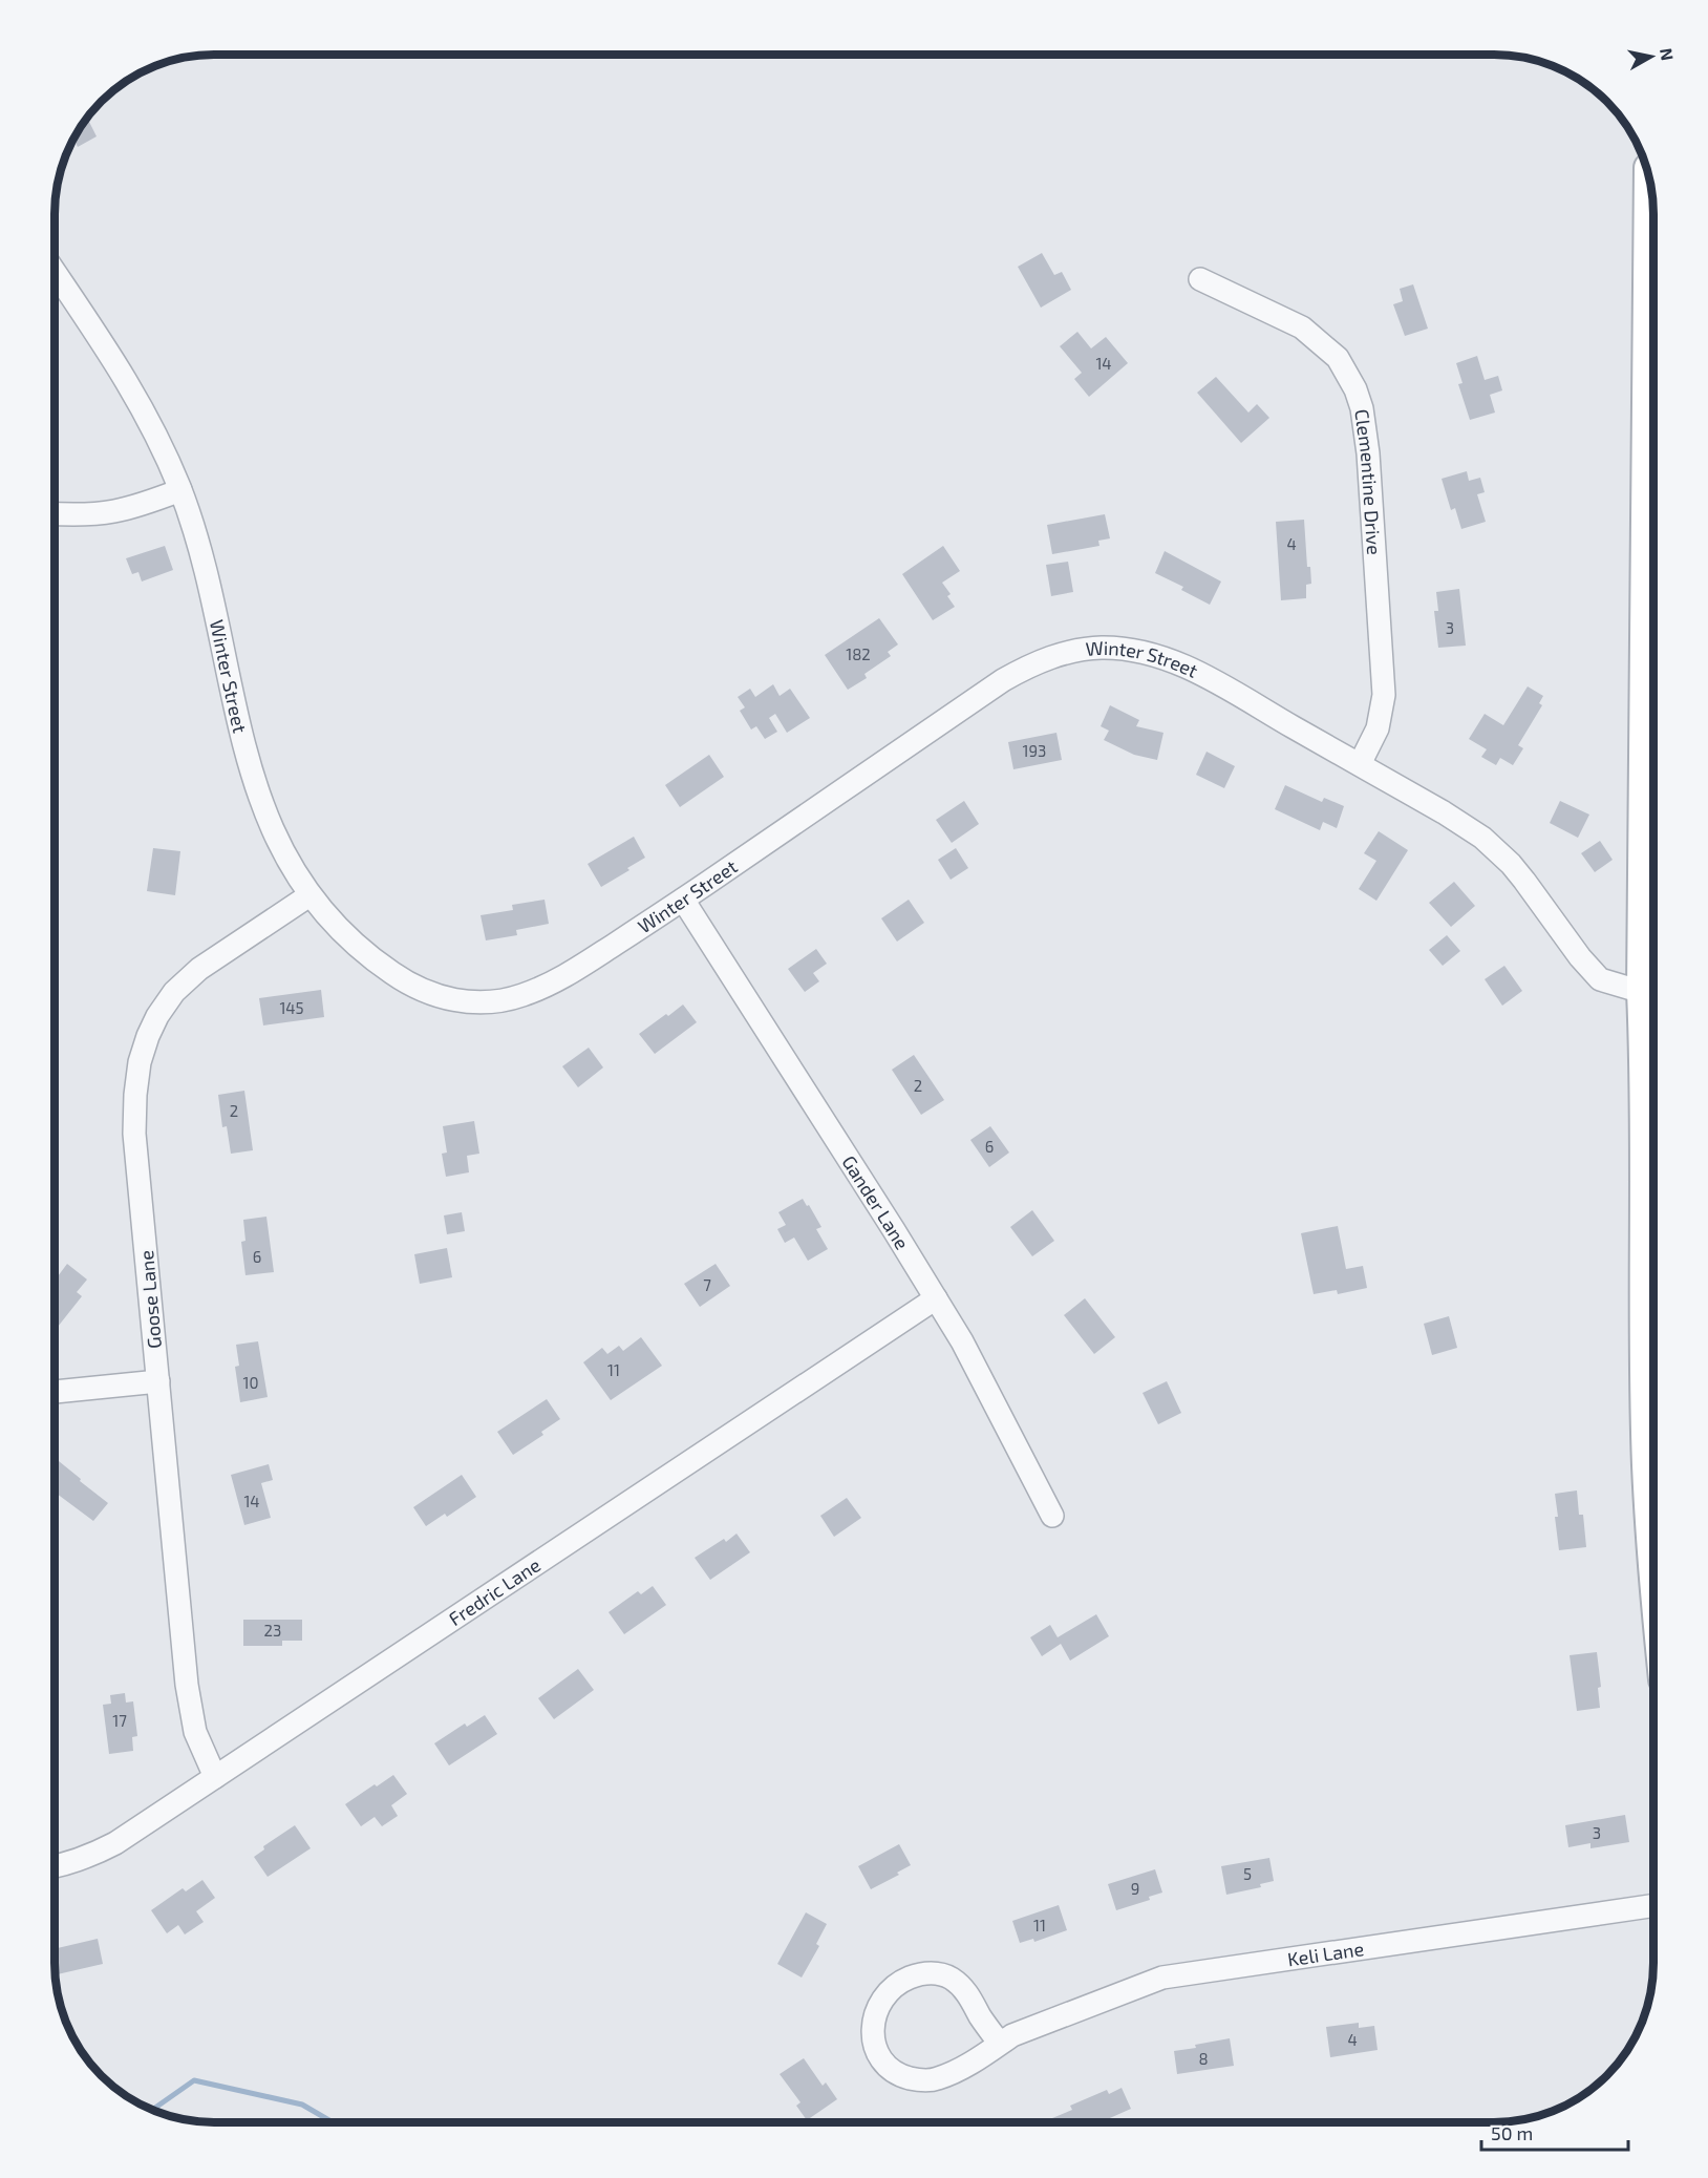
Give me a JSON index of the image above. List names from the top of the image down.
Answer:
{
  "streets": {
    "street": [
      "Clementine Drive",
      "Winter Street",
      "Gander Lane",
      "Goose Lane",
      "Fredric Lane",
      "Keli Lane"
    ]
  },
  "crossings": [
    ["Clementine Drive", "Winter Street"],
    ["Winter Street", "Gander Lane"],
    ["Winter Street", "Goose Lane"],
    ["Gander Lane", "Fredric Lane"],
    ["Goose Lane", "Fredric Lane"]
  ],
  "house_numbers": [
    "14",
    "4",
    "3",
    "182",
    "193",
    "145",
    "2",
    "2",
    "6",
    "6",
    "7",
    "11",
    "10",
    "14",
    "23",
    "17",
    "3",
    "5",
    "9",
    "11",
    "4",
    "8"
  ],
  "scale_bar": "50 m",
  "north": "right"
}
